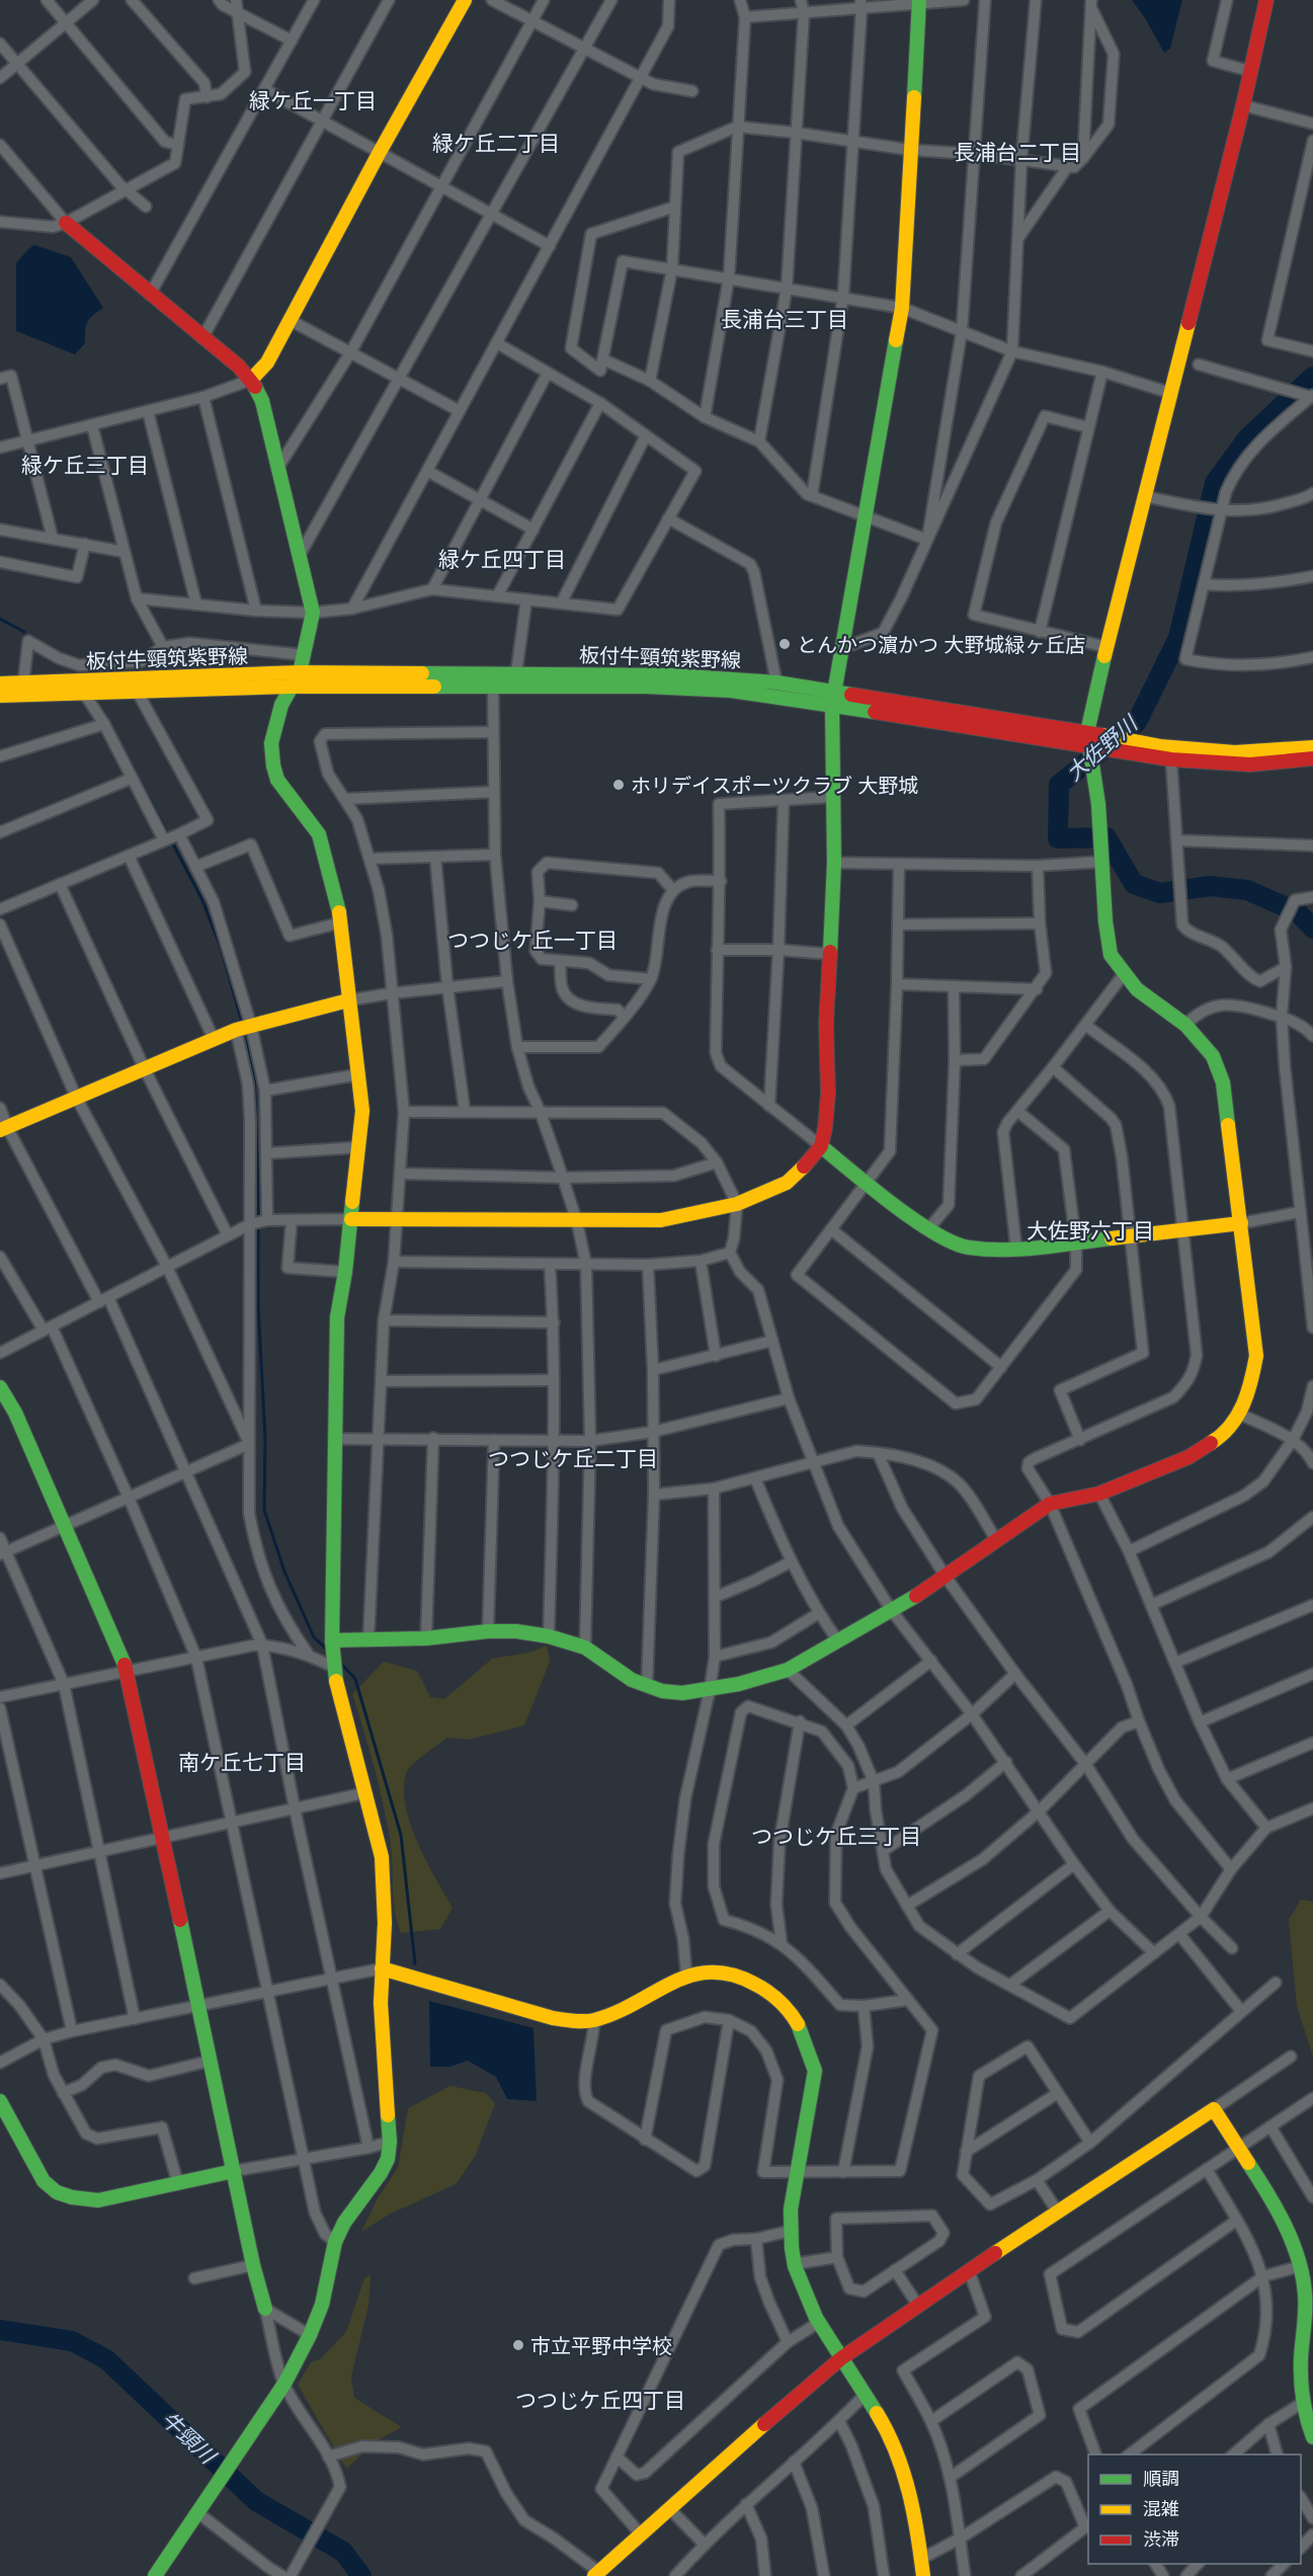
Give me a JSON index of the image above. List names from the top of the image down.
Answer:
{
  "streets": {
    "street": ["板付牛頸筑紫野線"]
  },
  "districts": [
    "緑ケ丘一丁目",
    "緑ケ丘二丁目",
    "長浦台二丁目",
    "長浦台三丁目",
    "緑ケ丘三丁目",
    "緑ケ丘四丁目",
    "つつじケ丘一丁目",
    "大佐野六丁目",
    "つつじケ丘二丁目",
    "南ケ丘七丁目",
    "つつじケ丘三丁目",
    "つつじケ丘四丁目"
  ],
  "water": ["大佐野川", "牛頸川"],
  "places": ["とんかつ濵かつ 大野城緑ヶ丘店", "ホリデイスポーツクラブ 大野城", "市立平野中学校"],
  "legend": ["順調", "混雑", "渋滞"]
}
